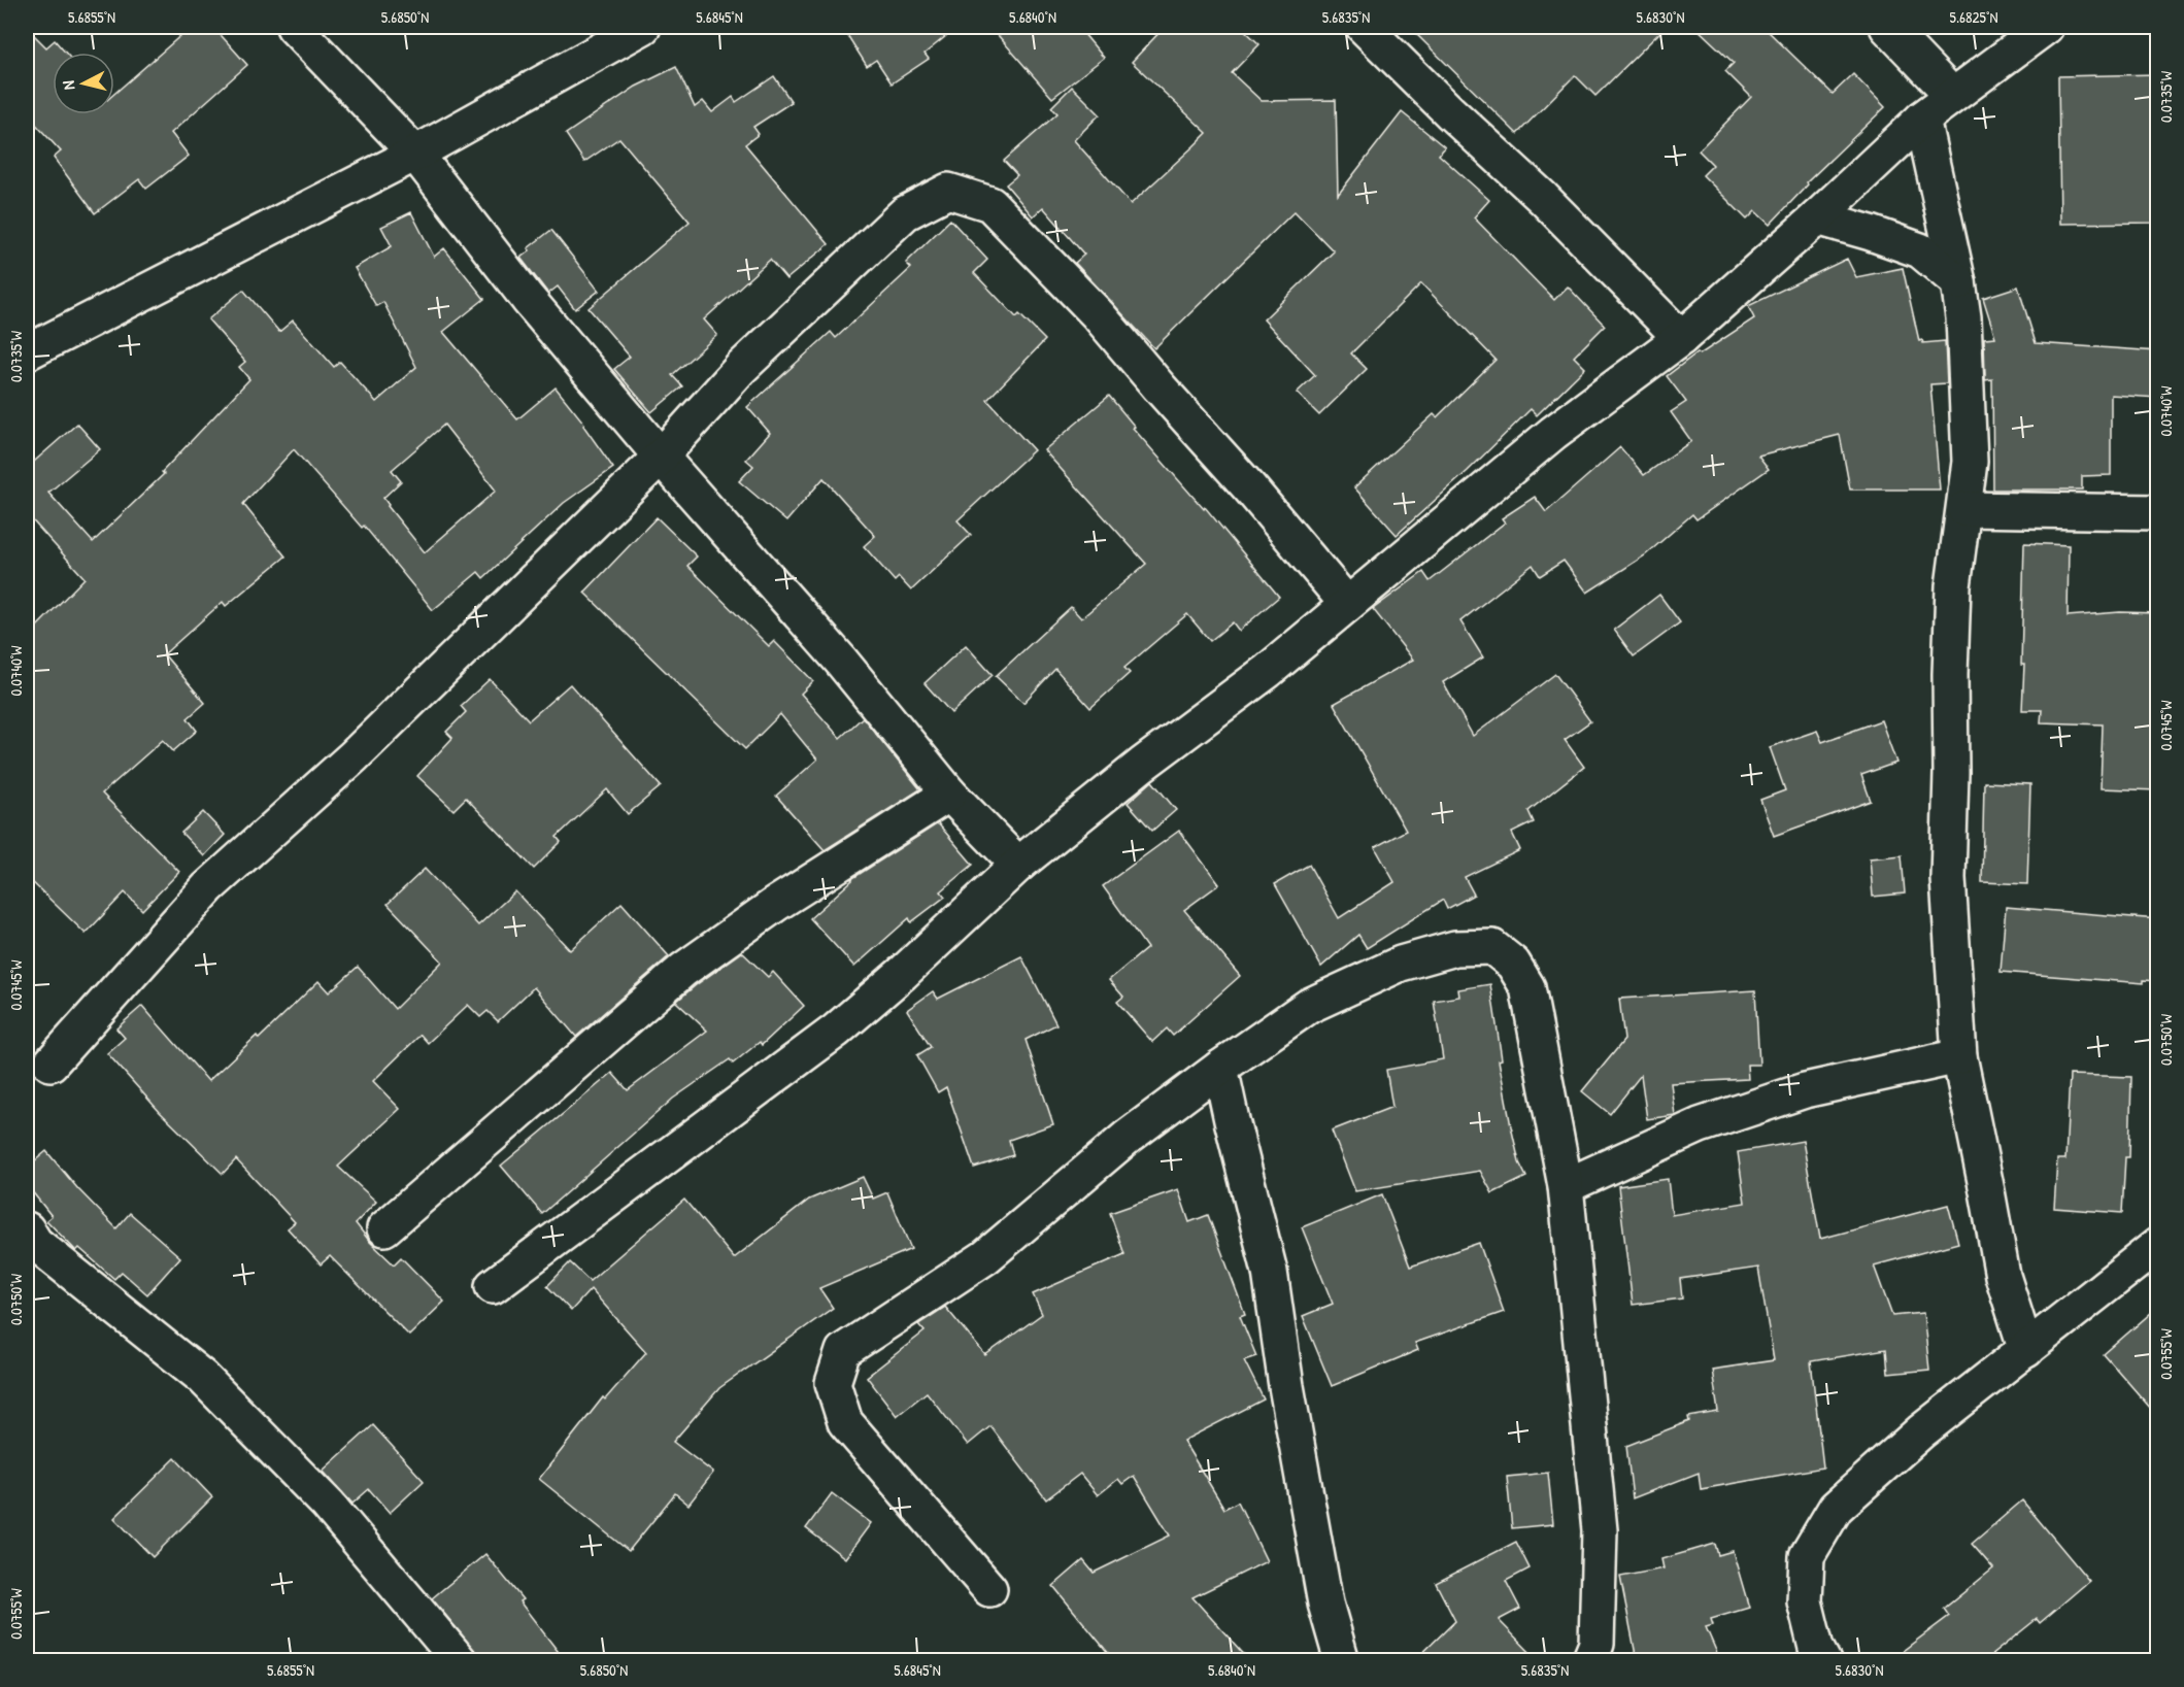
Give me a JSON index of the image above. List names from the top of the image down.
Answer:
{
  "north": "left",
  "coordinates": [
    "5.6855°N",
    "5.6850°N",
    "5.6845°N",
    "5.6840°N",
    "5.6835°N",
    "5.6830°N",
    "5.6825°N",
    "0.0735°W",
    "0.0740°W",
    "0.0745°W",
    "0.0750°W",
    "0.0755°W"
  ]
}
